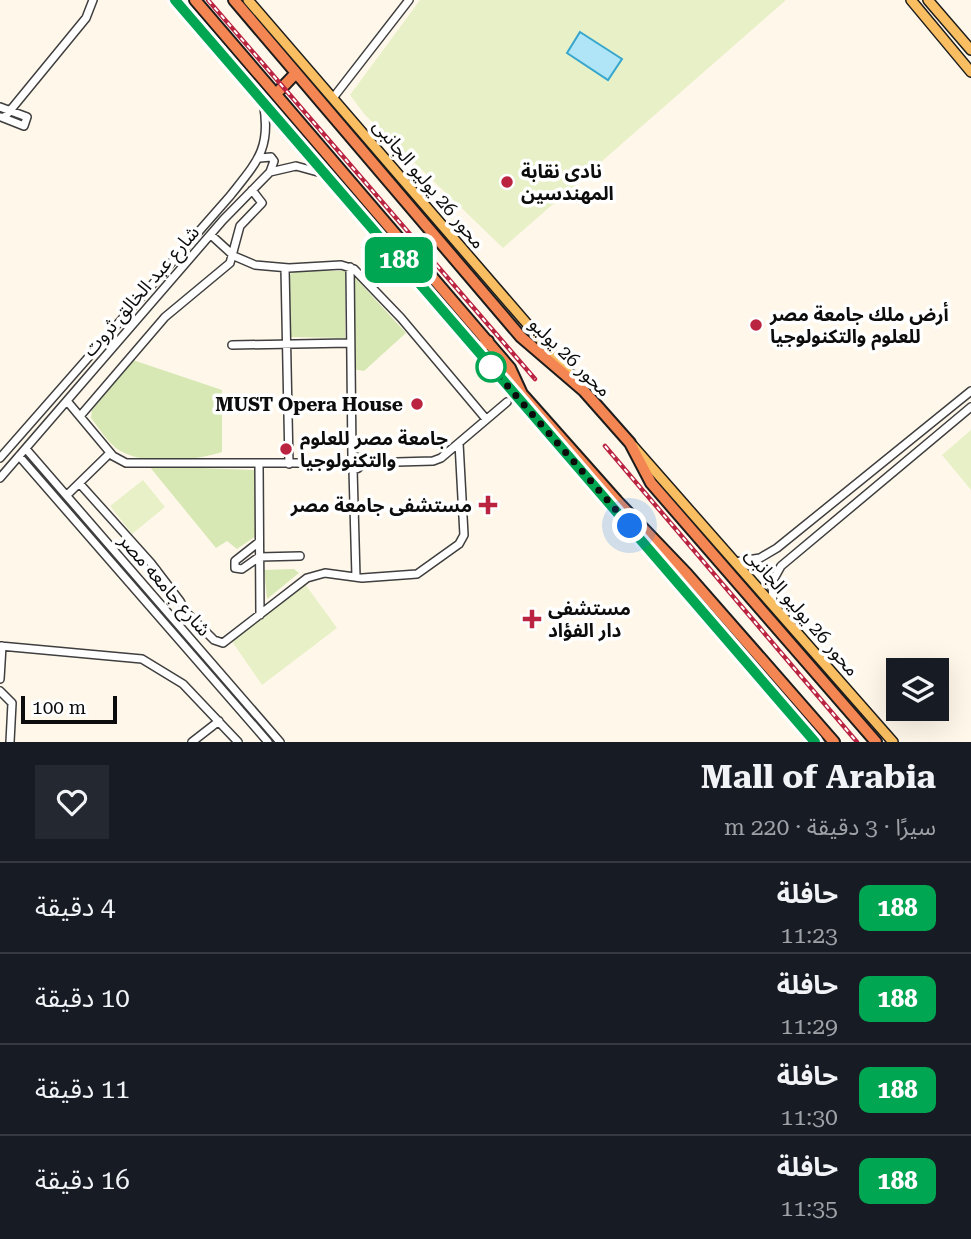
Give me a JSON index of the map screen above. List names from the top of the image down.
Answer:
{
  "streets": {
    "highway": ["محور 26 يوليو"],
    "main road": ["محور 26 يوليو الجانبى"],
    "street": ["شارع عبد الخالق ثروت", "شارع جامعه مصر"]
  },
  "crossings": [
    ["محور 26 يوليو الجانبى", "محور 26 يوليو"],
    ["شارع عبد الخالق ثروت", "شارع جامعه مصر"]
  ],
  "places": {
    "other": [
      "نادى نقابة المهندسين",
      "أرض ملك جامعة مصر للعلوم والتكنولوجيا",
      "MUST Opera House",
      "جامعة مصر للعلوم والتكنولوجيا"
    ],
    "health": ["مستشفى جامعة مصر", "مستشفى دار الفؤاد"]
  },
  "lines": ["bus line 188"],
  "scale_bar": "100 m",
  "page": {
    "on_map": "188",
    "scale": "100 m",
    "heading": ["Mall of Arabia", "سيرًا · 3 دقيقة · 220 m"],
    "list": [
      {
        "mark": "188",
        "name": "حافلة",
        "note": "11:23",
        "value": "4 دقيقة"
      },
      {
        "mark": "188",
        "name": "حافلة",
        "note": "11:29",
        "value": "10 دقيقة"
      },
      {
        "mark": "188",
        "name": "حافلة",
        "note": "11:30",
        "value": "11 دقيقة"
      },
      {
        "mark": "188",
        "name": "حافلة",
        "note": "11:35",
        "value": "16 دقيقة"
      }
    ]
  }
}
